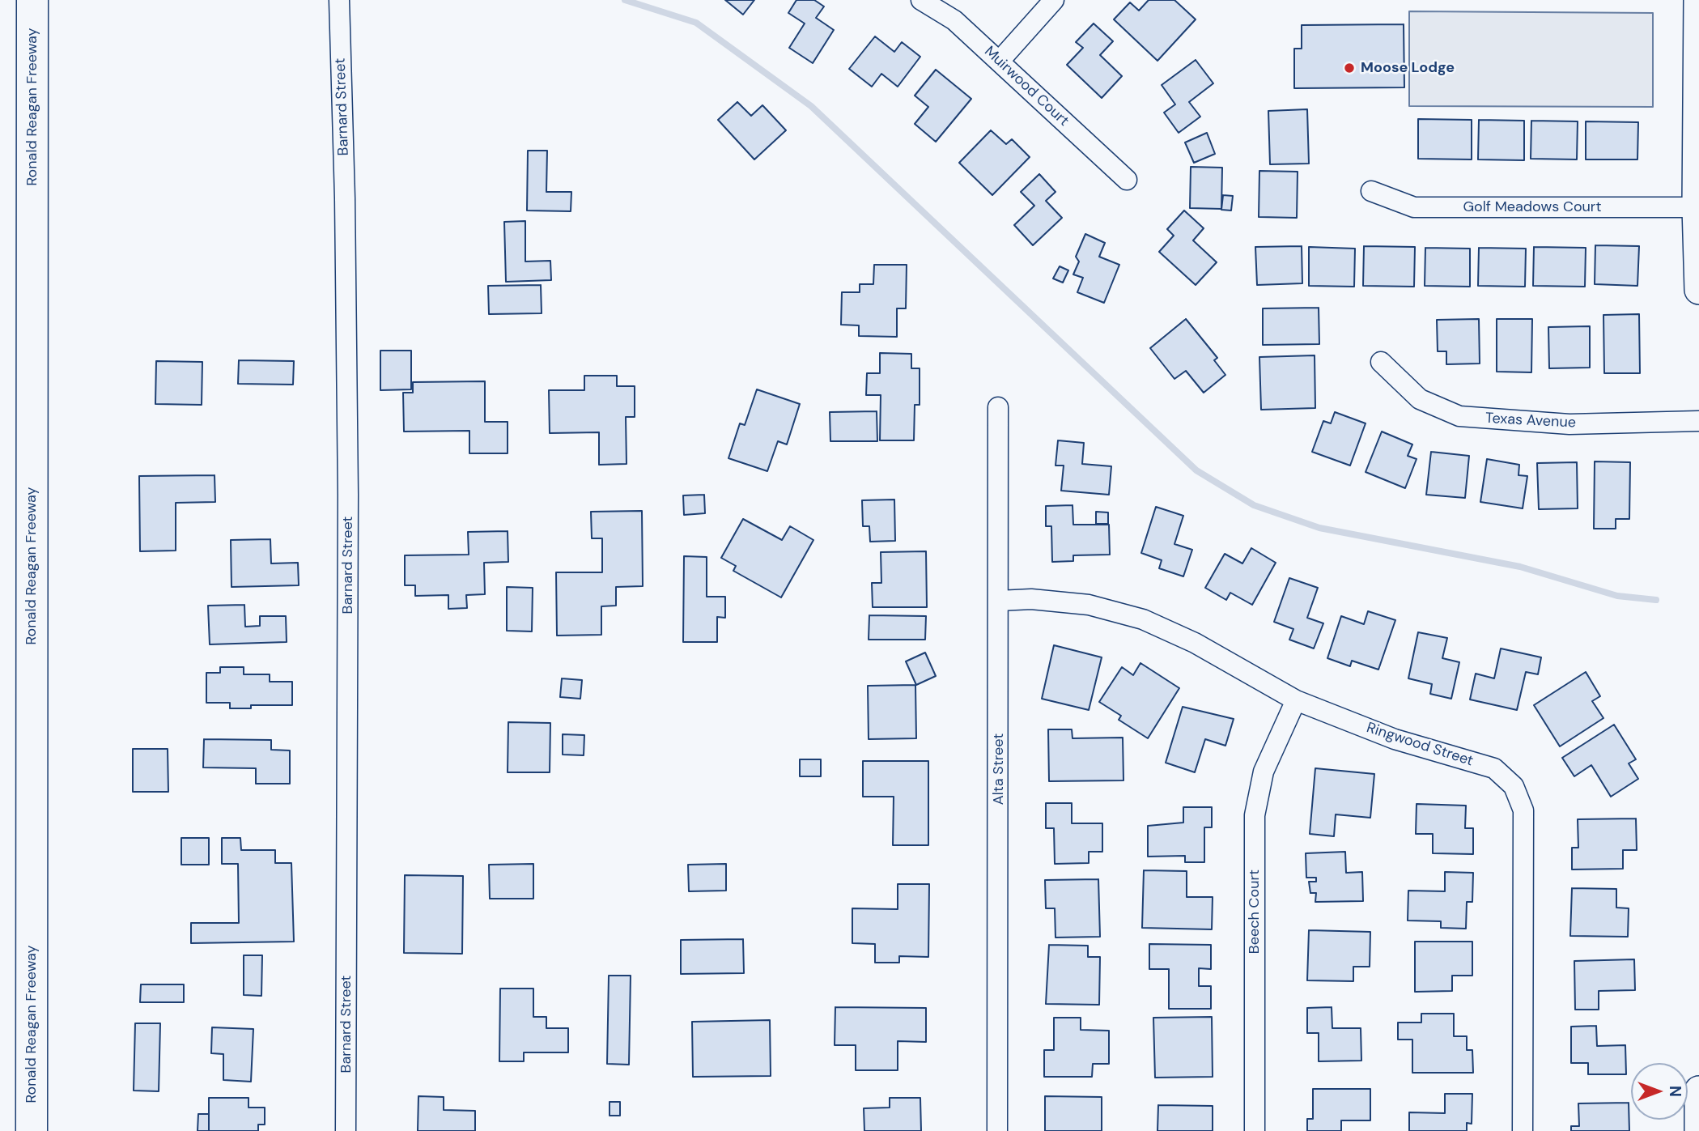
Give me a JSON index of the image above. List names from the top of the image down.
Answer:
{
  "streets": {
    "highway": ["Ronald Reagan Freeway"],
    "street": [
      "Muirwood Court",
      "Barnard Street",
      "Golf Meadows Court",
      "Texas Avenue",
      "Ringwood Street",
      "Alta Street",
      "Beech Court"
    ]
  },
  "crossings": [
    ["Ringwood Street", "Alta Street"],
    ["Ringwood Street", "Beech Court"]
  ],
  "places": ["Moose Lodge"],
  "north": "right"
}
